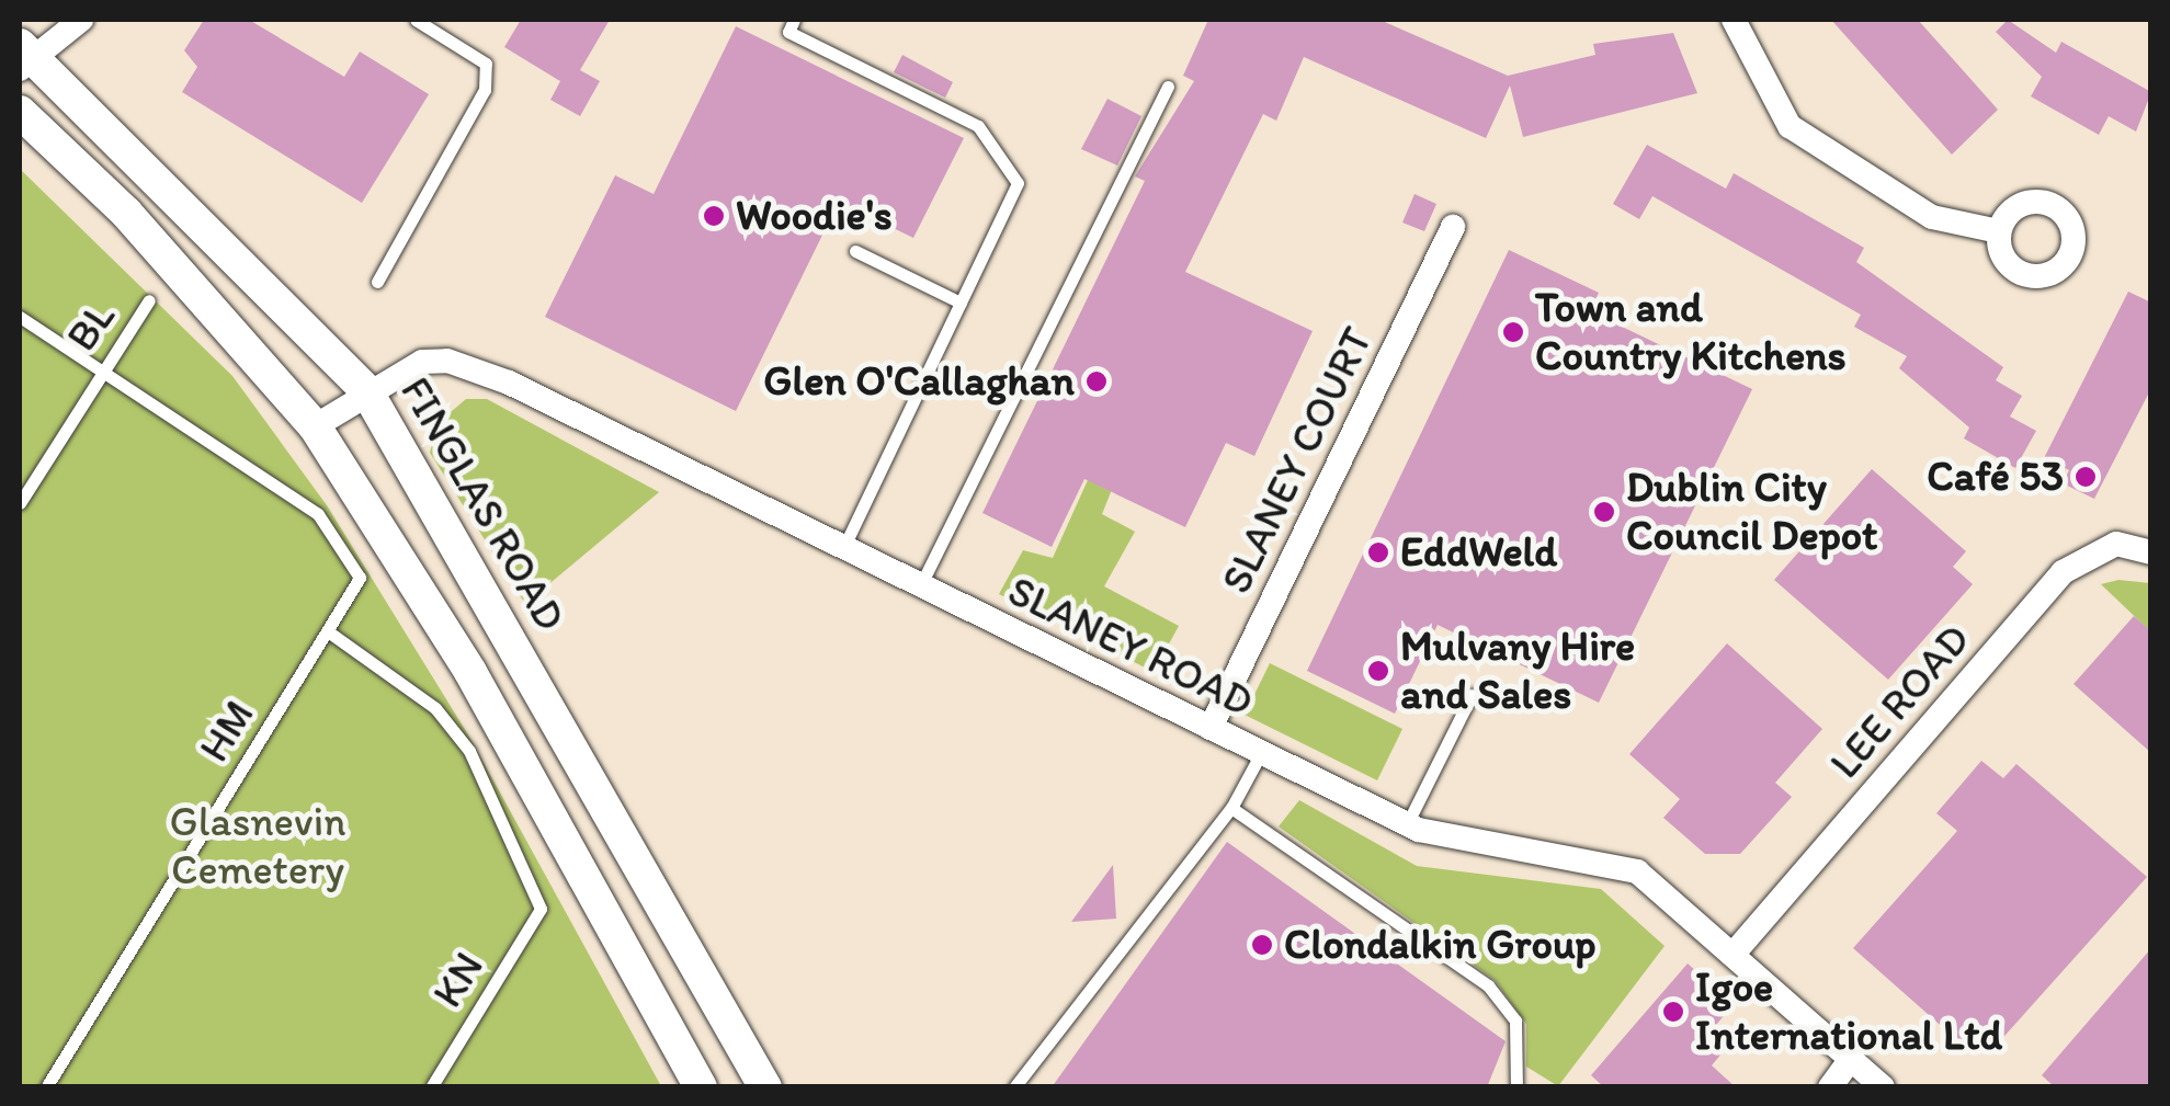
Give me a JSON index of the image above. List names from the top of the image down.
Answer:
{
  "streets": {
    "main road": ["FINGLAS ROAD"],
    "street": ["SLANEY COURT", "SLANEY ROAD", "LEE ROAD"],
    "lane": ["BL", "HM", "KN"]
  },
  "crossings": [
    ["BL", "HM"],
    ["SLANEY COURT", "SLANEY ROAD"],
    ["FINGLAS ROAD", "SLANEY ROAD"],
    ["SLANEY ROAD", "LEE ROAD"],
    ["HM", "KN"]
  ],
  "parks": ["Glasnevin Cemetery"],
  "places": [
    "Woodie's",
    "Town and Country Kitchens",
    "Glen O'Callaghan",
    "Café 53",
    "Dublin City Council Depot",
    "EddWeld",
    "Mulvany Hire and Sales",
    "Clondalkin Group",
    "Igoe International Ltd"
  ]
}
